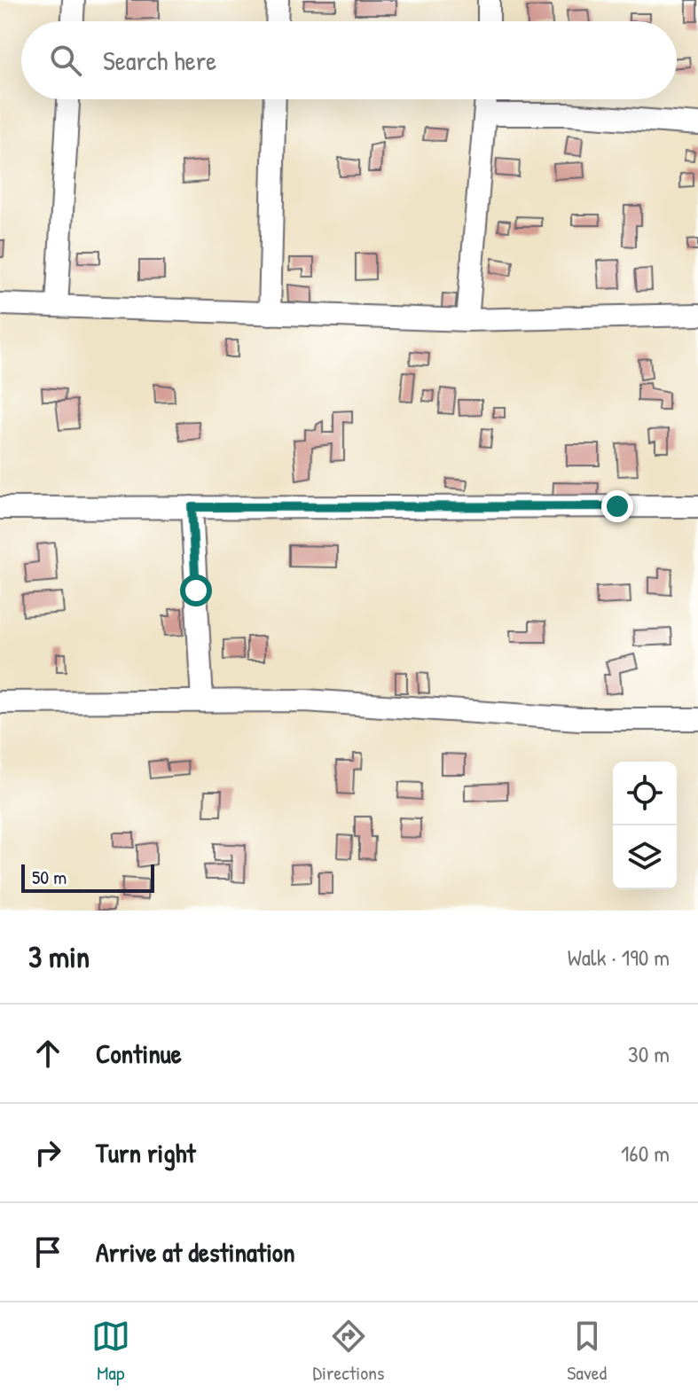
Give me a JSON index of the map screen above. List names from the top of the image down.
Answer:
{
  "scale_bar": "50 m",
  "page": {
    "search": "Search here",
    "scale": "50 m",
    "heading": ["3 min", "Walk · 190 m"],
    "list": [
      ["Continue", "30 m"],
      ["Turn right", "160 m"],
      "Arrive at destination"
    ],
    "nav": ["Map", "Directions", "Saved"]
  }
}
